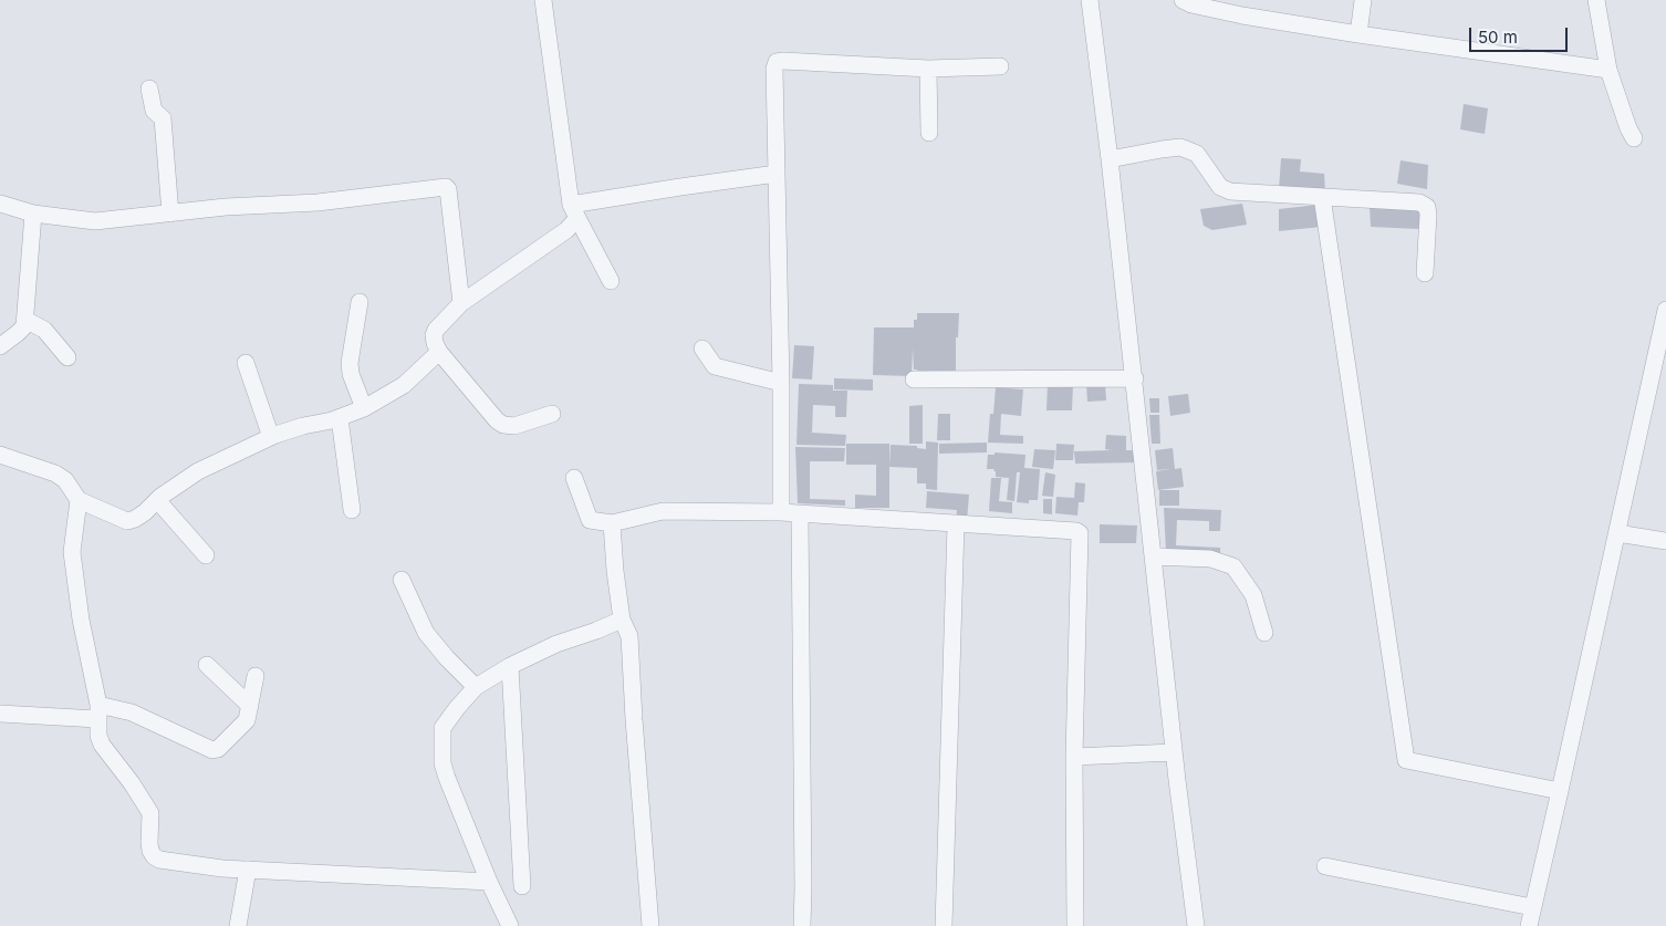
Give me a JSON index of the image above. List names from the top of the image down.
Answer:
{
  "scale_bar": "50 m"
}
